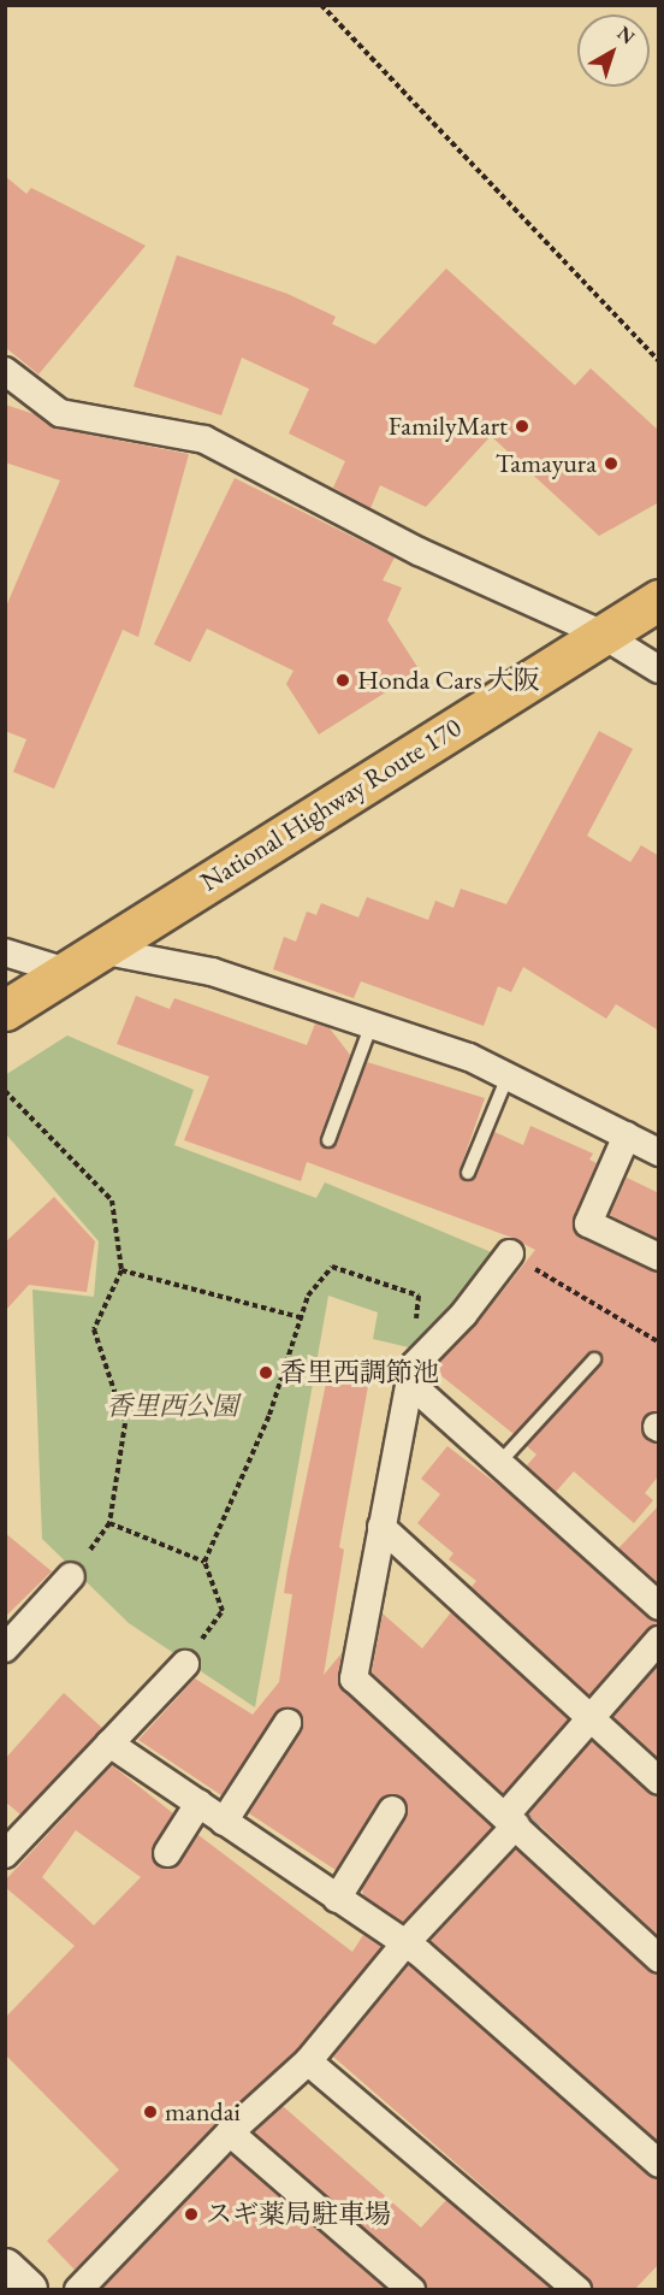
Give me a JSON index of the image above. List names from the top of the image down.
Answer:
{
  "streets": {
    "highway": ["National Highway Route 170"]
  },
  "parks": ["香里西公園"],
  "places": [
    "FamilyMart",
    "Tamayura",
    "Honda Cars 大阪",
    "香里西調節池",
    "mandai",
    "スギ薬局駐車場"
  ],
  "north": "top right"
}
